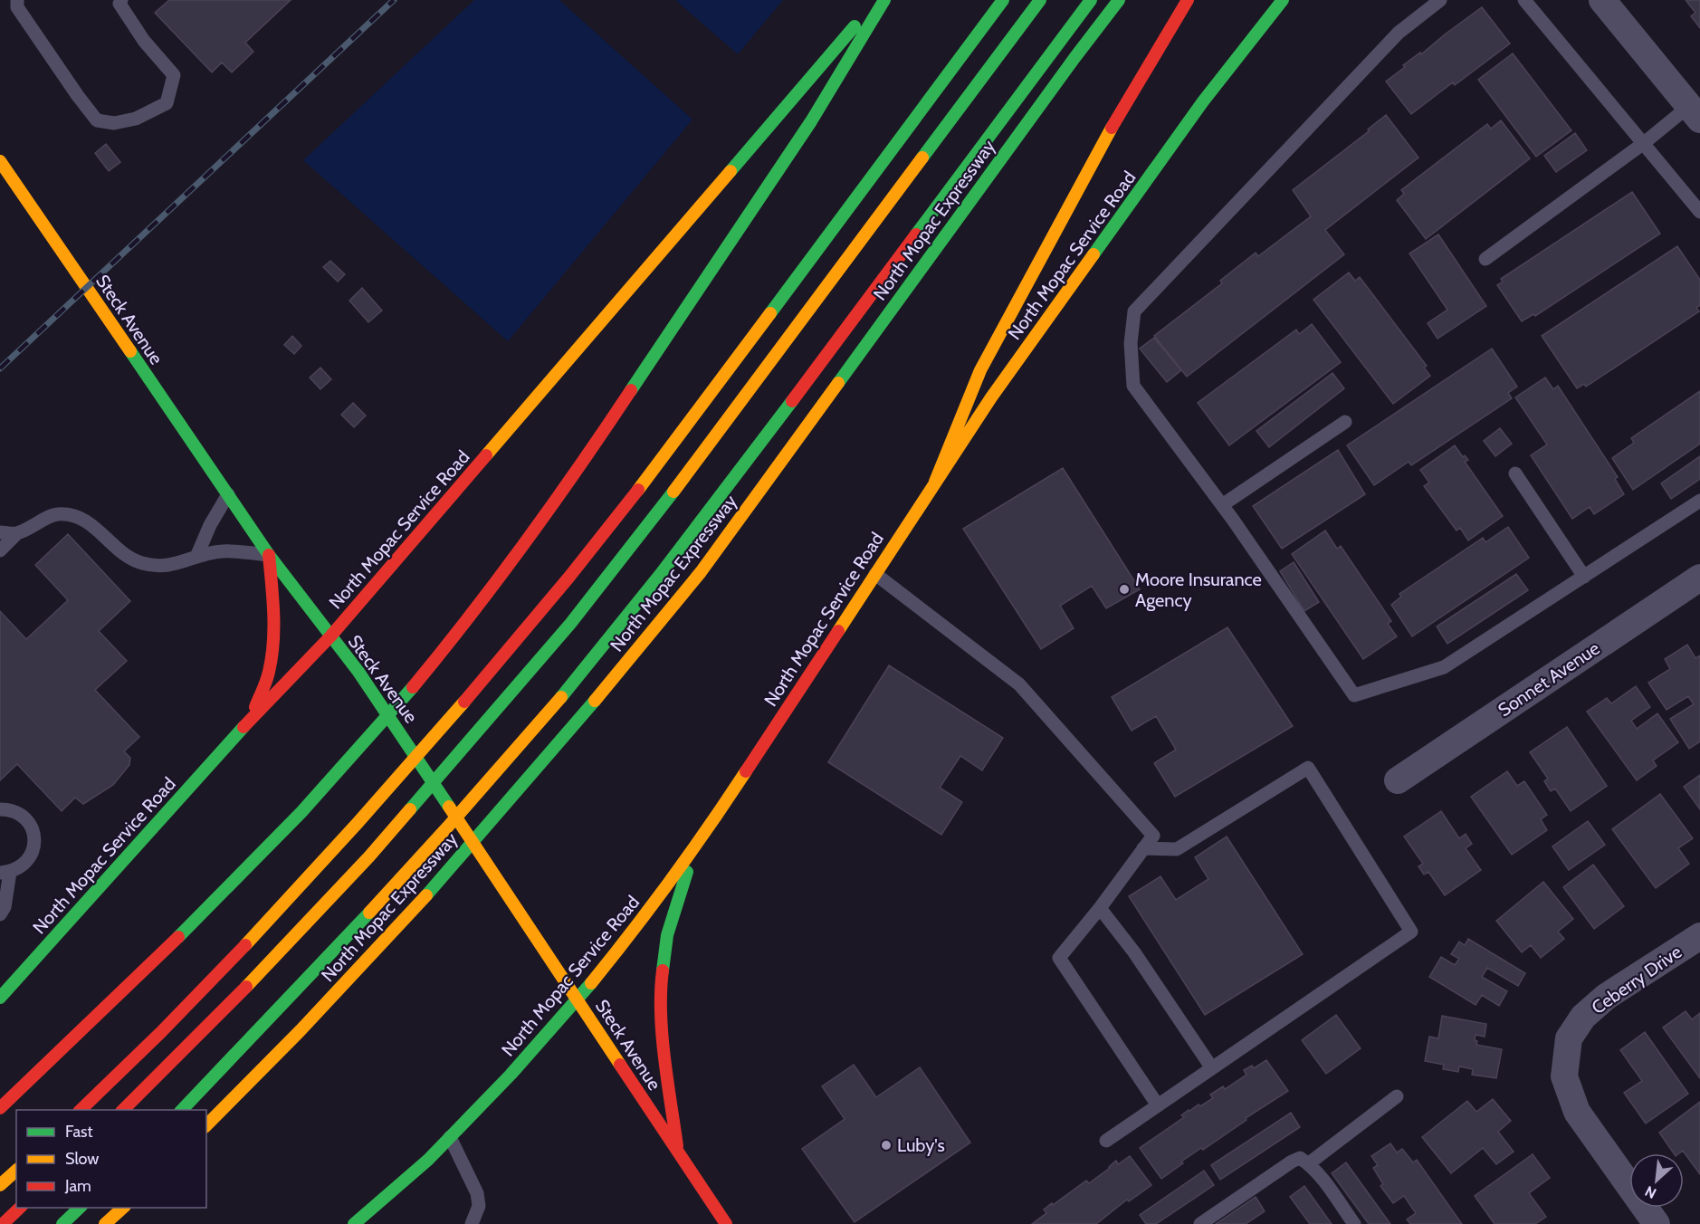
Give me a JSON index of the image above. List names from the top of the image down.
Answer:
{
  "streets": {
    "main road": ["North Mopac Expressway", "North Mopac Service Road", "Steck Avenue"],
    "street": ["Sonnet Avenue", "Ceberry Drive"]
  },
  "crossings": [
    ["North Mopac Service Road", "Steck Avenue"]
  ],
  "places": ["Moore Insurance Agency", "Luby's"],
  "legend": ["Fast", "Slow", "Jam"],
  "north": "bottom left"
}
